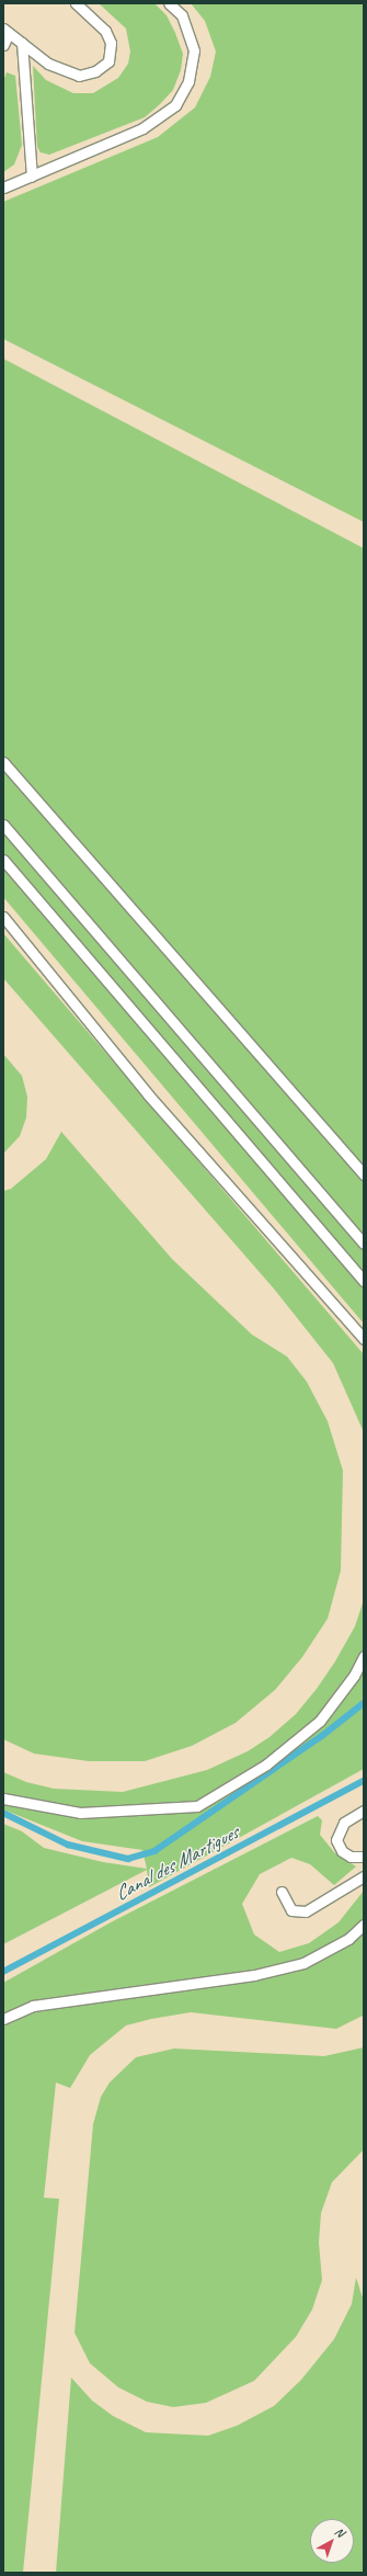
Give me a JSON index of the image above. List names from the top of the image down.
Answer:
{
  "water": ["Canal des Martigues"],
  "north": "top right"
}
